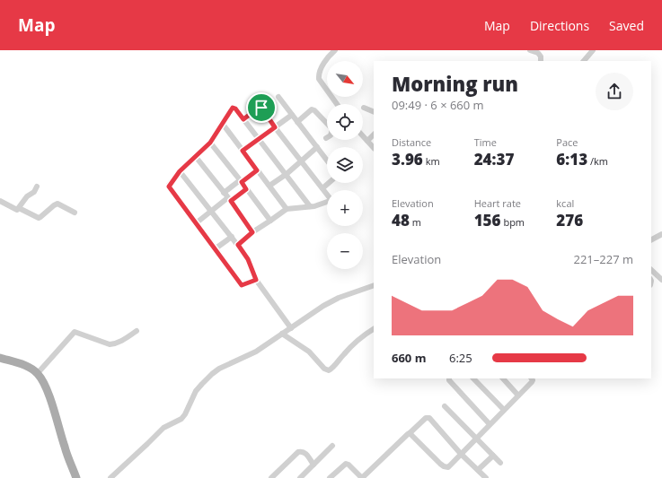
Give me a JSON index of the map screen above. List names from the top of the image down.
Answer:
{
  "north": "bottom right",
  "page": {
    "header": "Map",
    "nav": ["Map", "Directions", "Saved"],
    "map_buttons": ["+", "−"],
    "heading": ["Morning run", "09:49 · 6 × 660 m"],
    "stats": [
      ["Distance", "3.96 km"],
      ["Time", "24:37"],
      ["Pace", "6:13 /km"],
      ["Elevation", "48 m"],
      ["Heart rate", "156 bpm"],
      ["kcal", "276"]
    ],
    "chart": ["Elevation", "221–227 m"],
    "list": [
      {
        "name": "660 m",
        "note": "6:25"
      }
    ]
  }
}
